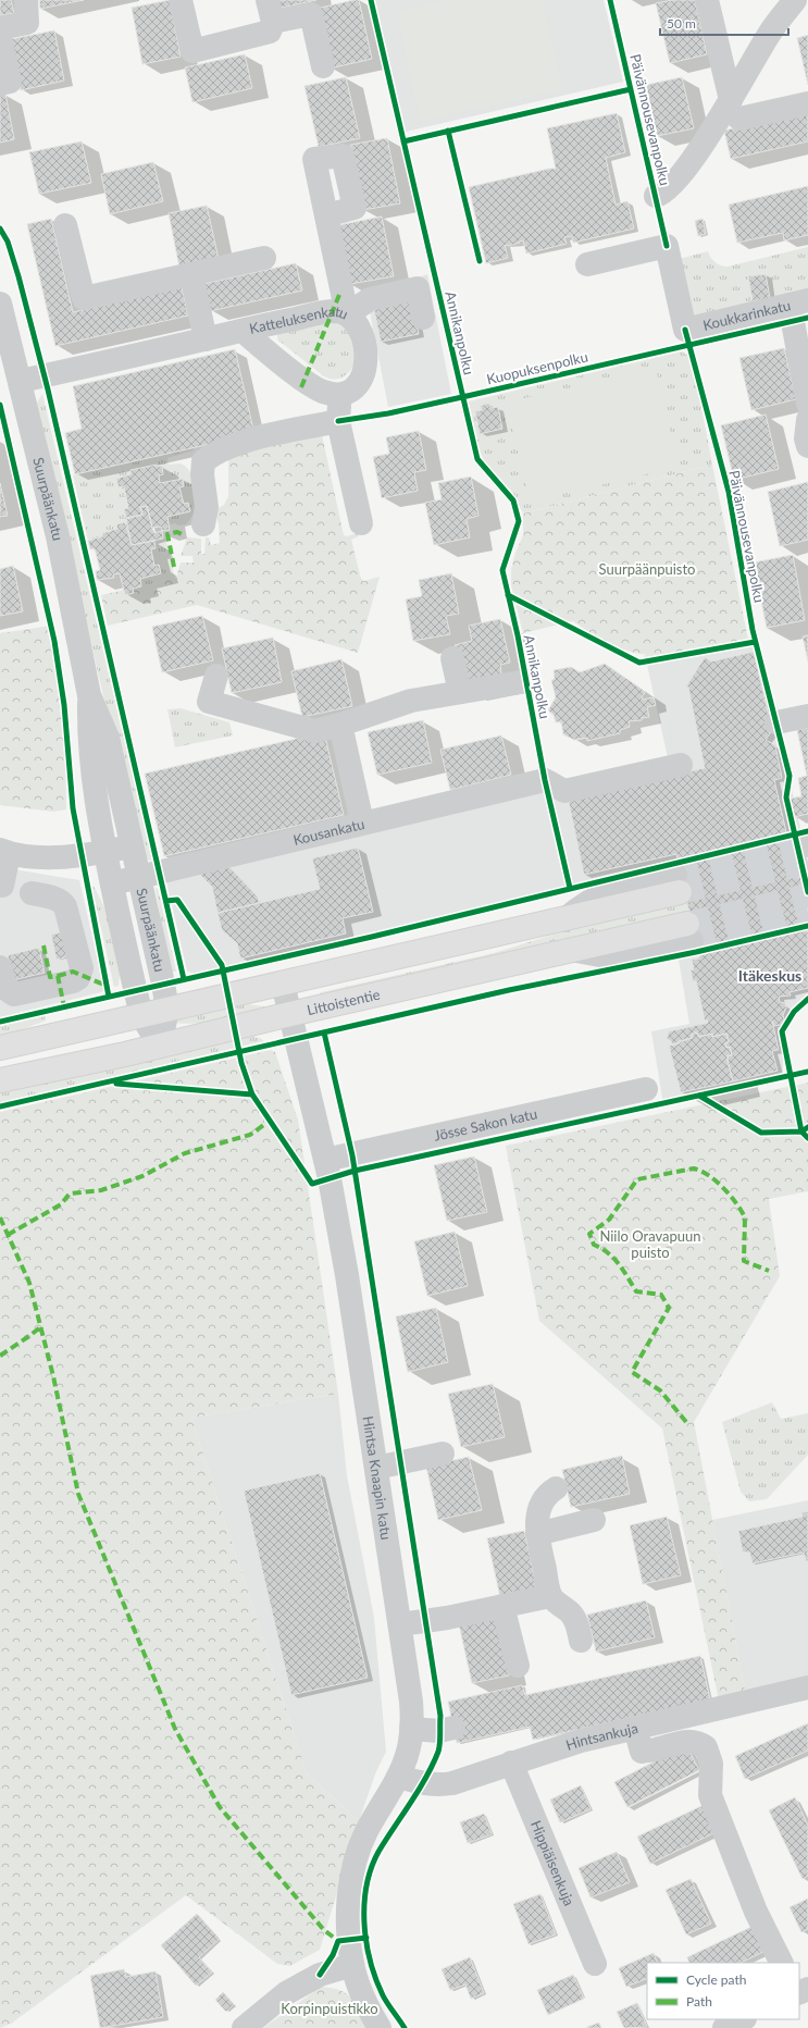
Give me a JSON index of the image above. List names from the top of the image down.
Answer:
{
  "streets": {
    "main road": ["Littoistentie"],
    "street": [
      "Koukkarinkatu",
      "Katteluksenkatu",
      "Suurpäänkatu",
      "Kousankatu",
      "Jösse Sakon katu",
      "Hintsa Knaapin katu",
      "Hintsankuja",
      "Hippiäisenkuja"
    ],
    "cycle path": ["Päivännousevanpolku", "Annikanpolku", "Kuopuksenpolku"]
  },
  "crossings": [
    ["Katteluksenkatu", "Suurpäänkatu"],
    ["Suurpäänkatu", "Kousankatu"],
    ["Suurpäänkatu", "Littoistentie"],
    ["Littoistentie", "Hintsa Knaapin katu"],
    ["Jösse Sakon katu", "Hintsa Knaapin katu"],
    ["Hintsa Knaapin katu", "Hintsankuja"],
    ["Hintsankuja", "Hippiäisenkuja"]
  ],
  "districts": ["Itäkeskus"],
  "parks": ["Suurpäänpuisto", "Niilo Oravapuun puisto", "Korpinpuistikko"],
  "legend": ["Cycle path", "Path"],
  "scale_bar": "50 m"
}
